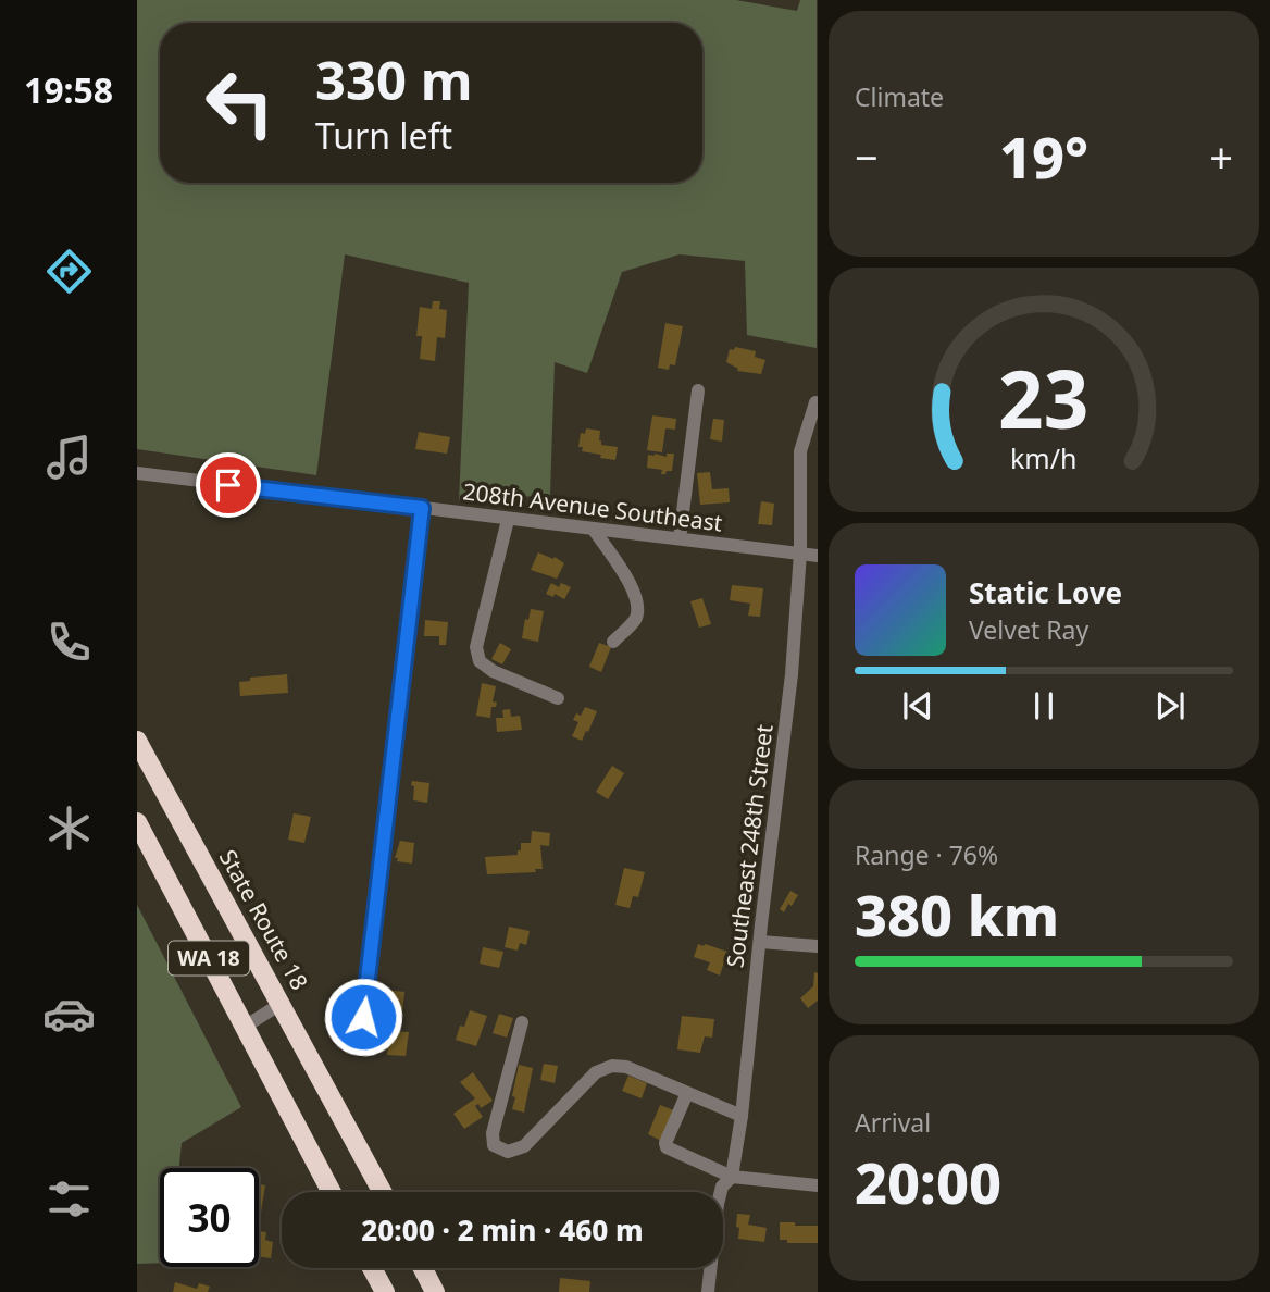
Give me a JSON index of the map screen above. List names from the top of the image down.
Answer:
{
  "streets": {
    "highway": ["State Route 18", "WA 18"],
    "street": ["208th Avenue Southeast", "Southeast 248th Street"]
  },
  "crossings": [
    ["208th Avenue Southeast", "Southeast 248th Street"]
  ],
  "page": {
    "tabs": "19:58",
    "tile": [
      "Climate",
      ["Range · 76%", "380 km"],
      ["Arrival", "20:00"]
    ],
    "turn": ["330 m", "Turn left"],
    "heat": ["−", "19°", "+"],
    "song": ["Static Love", "Velvet Ray"],
    "limit": "30",
    "trip": "20:00 · 2 min · 460 m",
    "gauge": ["23", "km/h"]
  }
}
